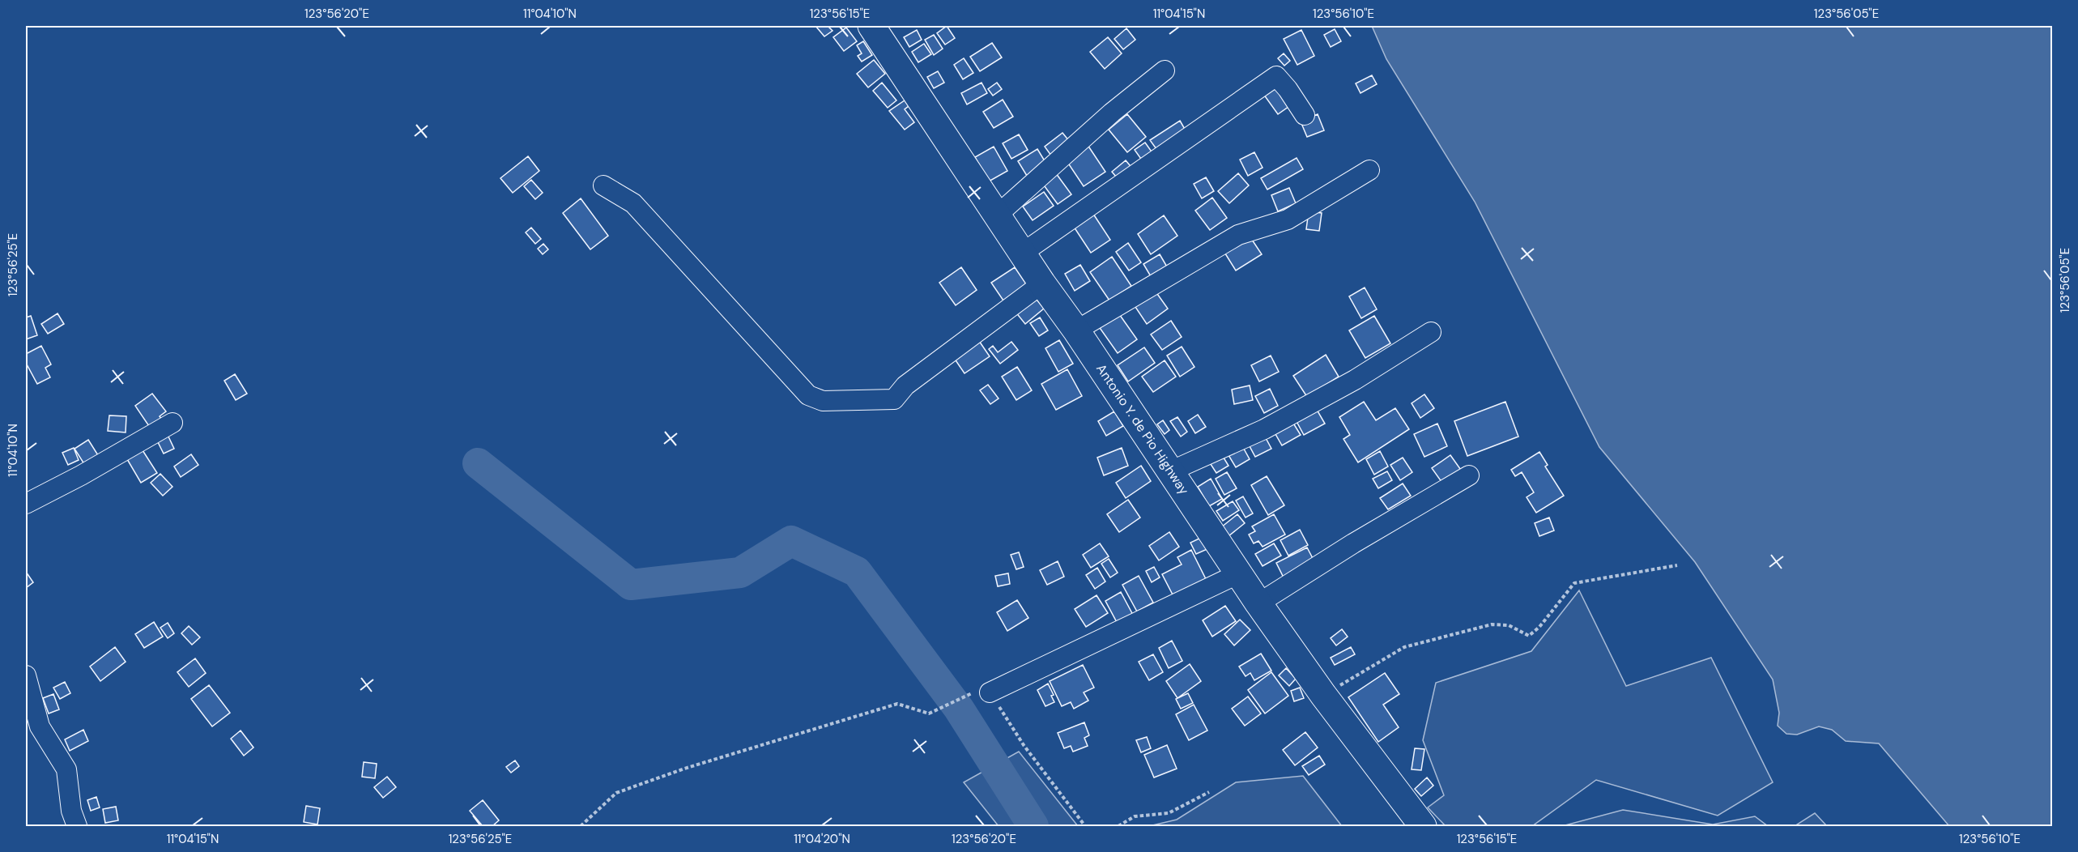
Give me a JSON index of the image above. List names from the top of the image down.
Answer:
{
  "streets": {
    "highway": ["Antonio Y. de Pio Highway"]
  },
  "coordinates": [
    "123°56'20\"E",
    "11°04'10\"N",
    "123°56'15\"E",
    "11°04'15\"N",
    "123°56'10\"E",
    "123°56'05\"E",
    "123°56'25\"E",
    "11°04'20\"N"
  ]
}
